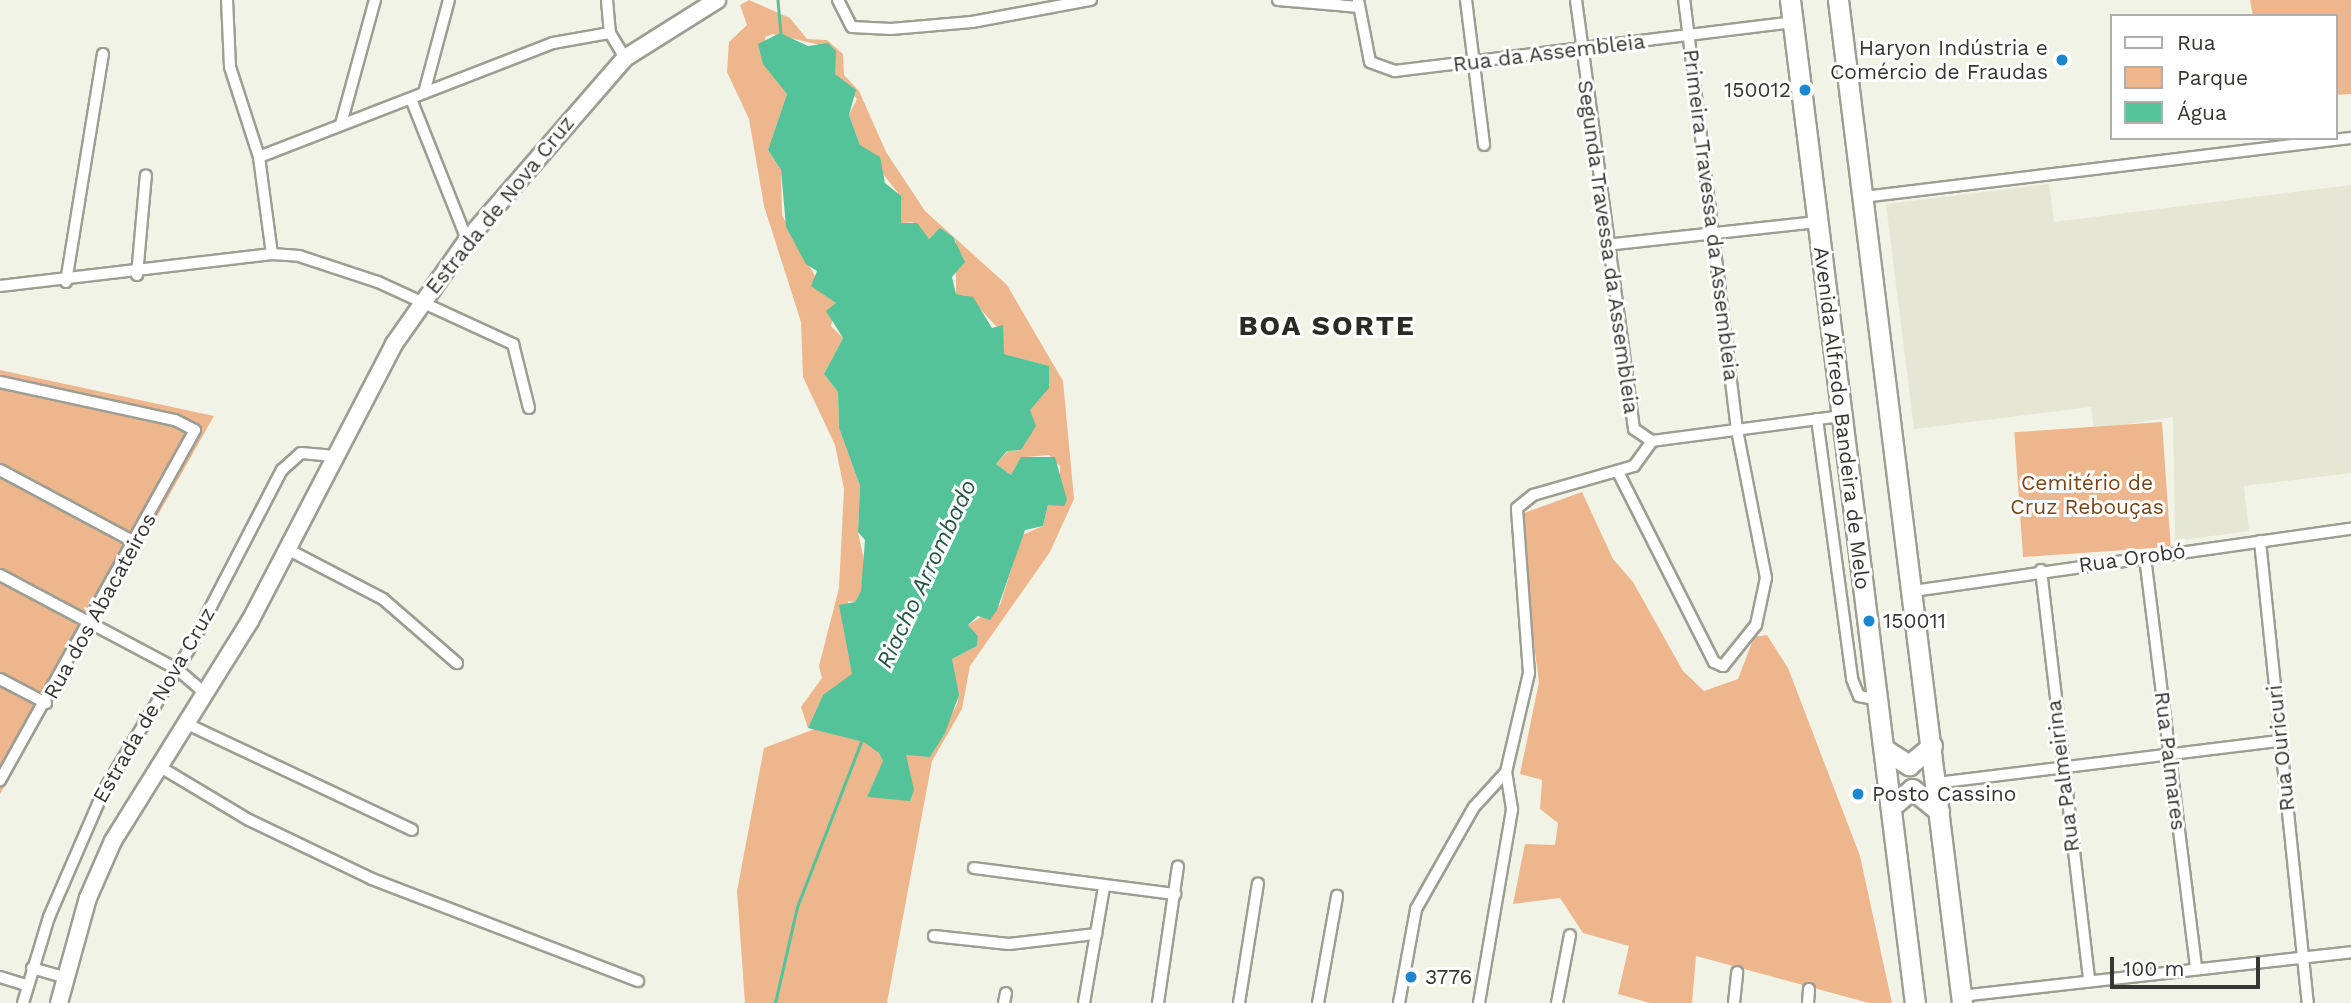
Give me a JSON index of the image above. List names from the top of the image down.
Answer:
{
  "streets": {
    "highway": ["Avenida Alfredo Bandeira de Melo"],
    "main road": ["Estrada de Nova Cruz"],
    "street": [
      "Rua da Assembleia",
      "Primeira Travessa da Assembleia",
      "Segunda Travessa da Assembleia",
      "Rua Orobó",
      "Rua dos Abacateiros",
      "Rua Ouricuri",
      "Rua Palmares",
      "Rua Palmeirina"
    ]
  },
  "crossings": [
    ["Rua da Assembleia", "Primeira Travessa da Assembleia"],
    ["Rua da Assembleia", "Segunda Travessa da Assembleia"],
    ["Rua da Assembleia", "Avenida Alfredo Bandeira de Melo"],
    ["Rua Orobó", "Rua Ouricuri"],
    ["Rua Orobó", "Rua Palmares"],
    ["Rua Orobó", "Rua Palmeirina"]
  ],
  "districts": ["BOA SORTE"],
  "water": ["Riacho Arrombado"],
  "parks": ["Cemitério de Cruz Rebouças"],
  "places": [
    "Haryon Indústria e Comércio de Fraudas",
    "150012",
    "150011",
    "Posto Cassino",
    "3776"
  ],
  "legend": ["Rua", "Parque", "Água"],
  "scale_bar": "100 m"
}
